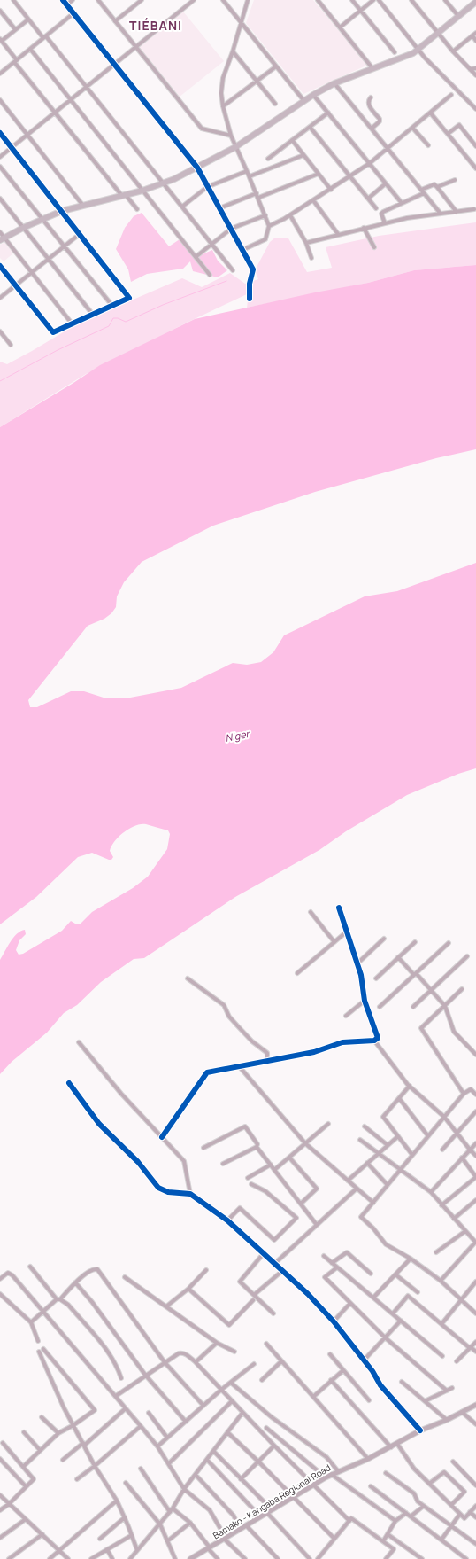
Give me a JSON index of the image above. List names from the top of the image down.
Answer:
{
  "streets": {
    "street": ["Bamako - Kangaba Regional Road"]
  },
  "districts": ["TIÉBANI"],
  "water": ["Niger"]
}
